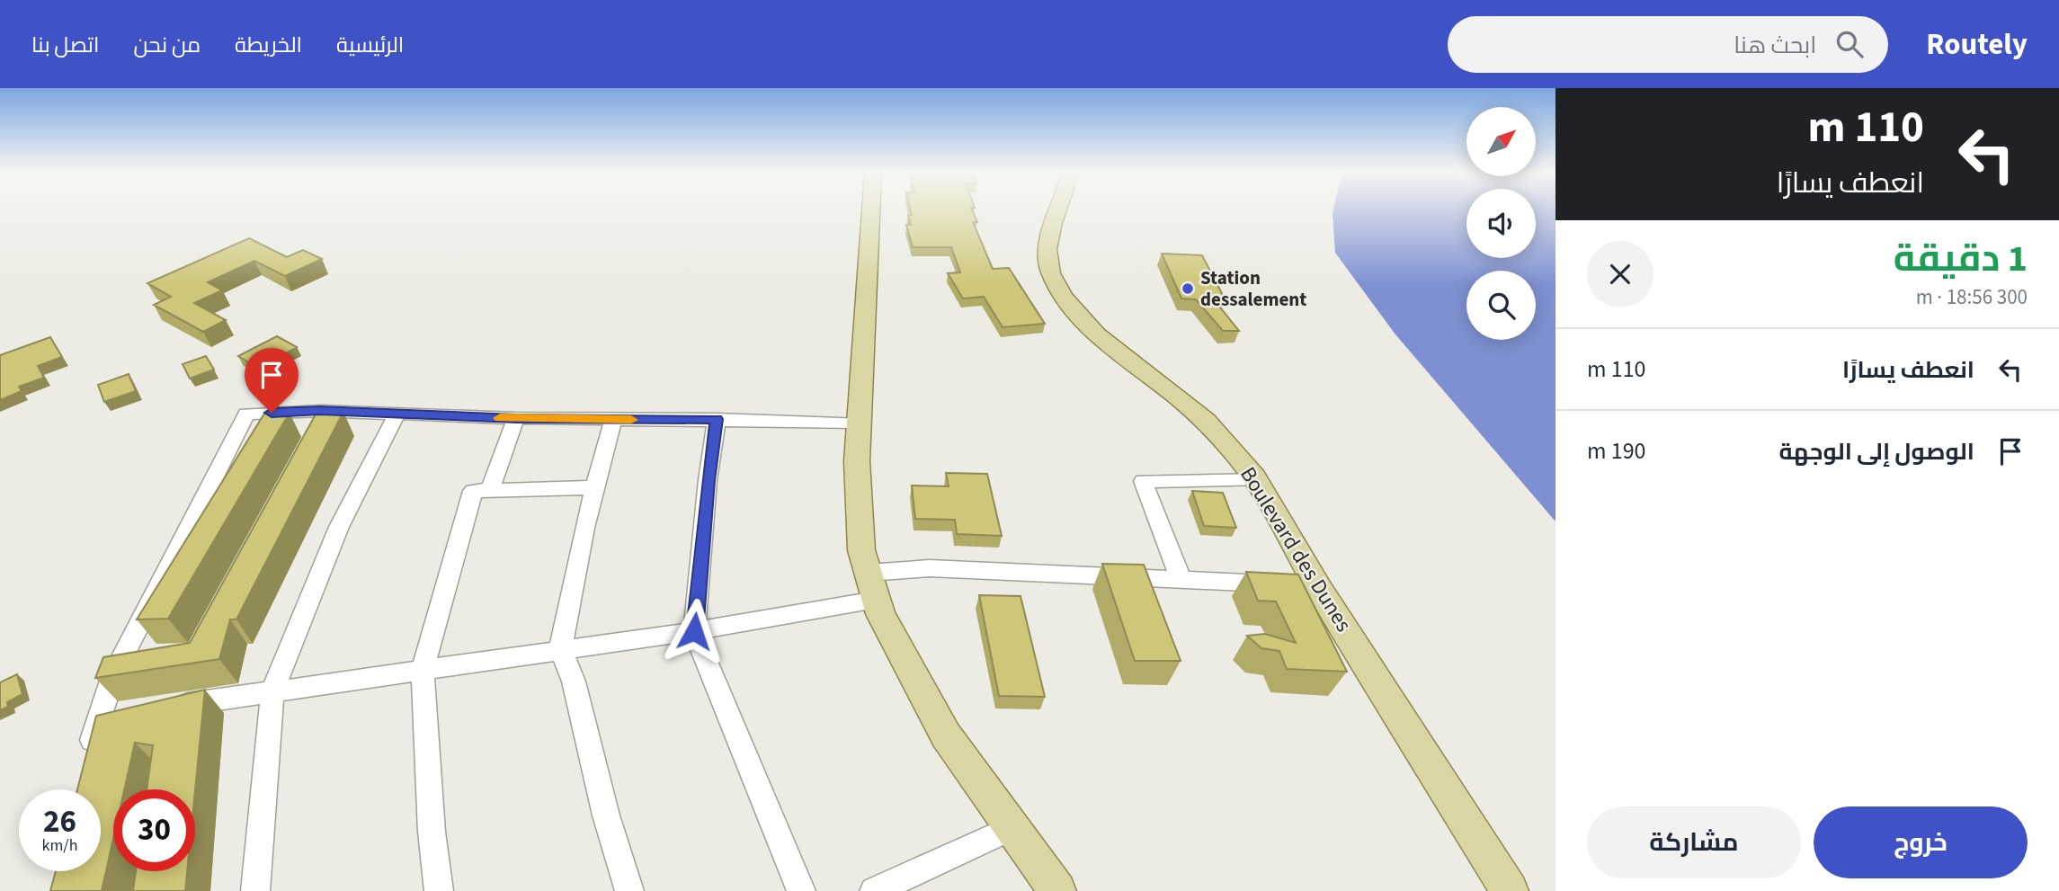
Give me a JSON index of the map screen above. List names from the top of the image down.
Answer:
{
  "streets": {
    "main road": ["Boulevard des Dunes"]
  },
  "places": ["Station dessalement"],
  "north": "top right",
  "page": {
    "header": "Routely",
    "search": "ابحث هنا",
    "nav": [
      "الرئيسية",
      "الخريطة",
      "من نحن",
      "اتصل بنا"
    ],
    "turn": ["110 m", "انعطف يسارًا"],
    "heading": ["1 دقيقة", "300 m · 18:56"],
    "list": [
      {
        "name": "انعطف يسارًا",
        "value": "110 m"
      },
      {
        "name": "الوصول إلى الوجهة",
        "value": "190 m"
      }
    ],
    "speed": "26 km/h",
    "limit": "30",
    "buttons": ["خروج", "مشاركة"]
  }
}
